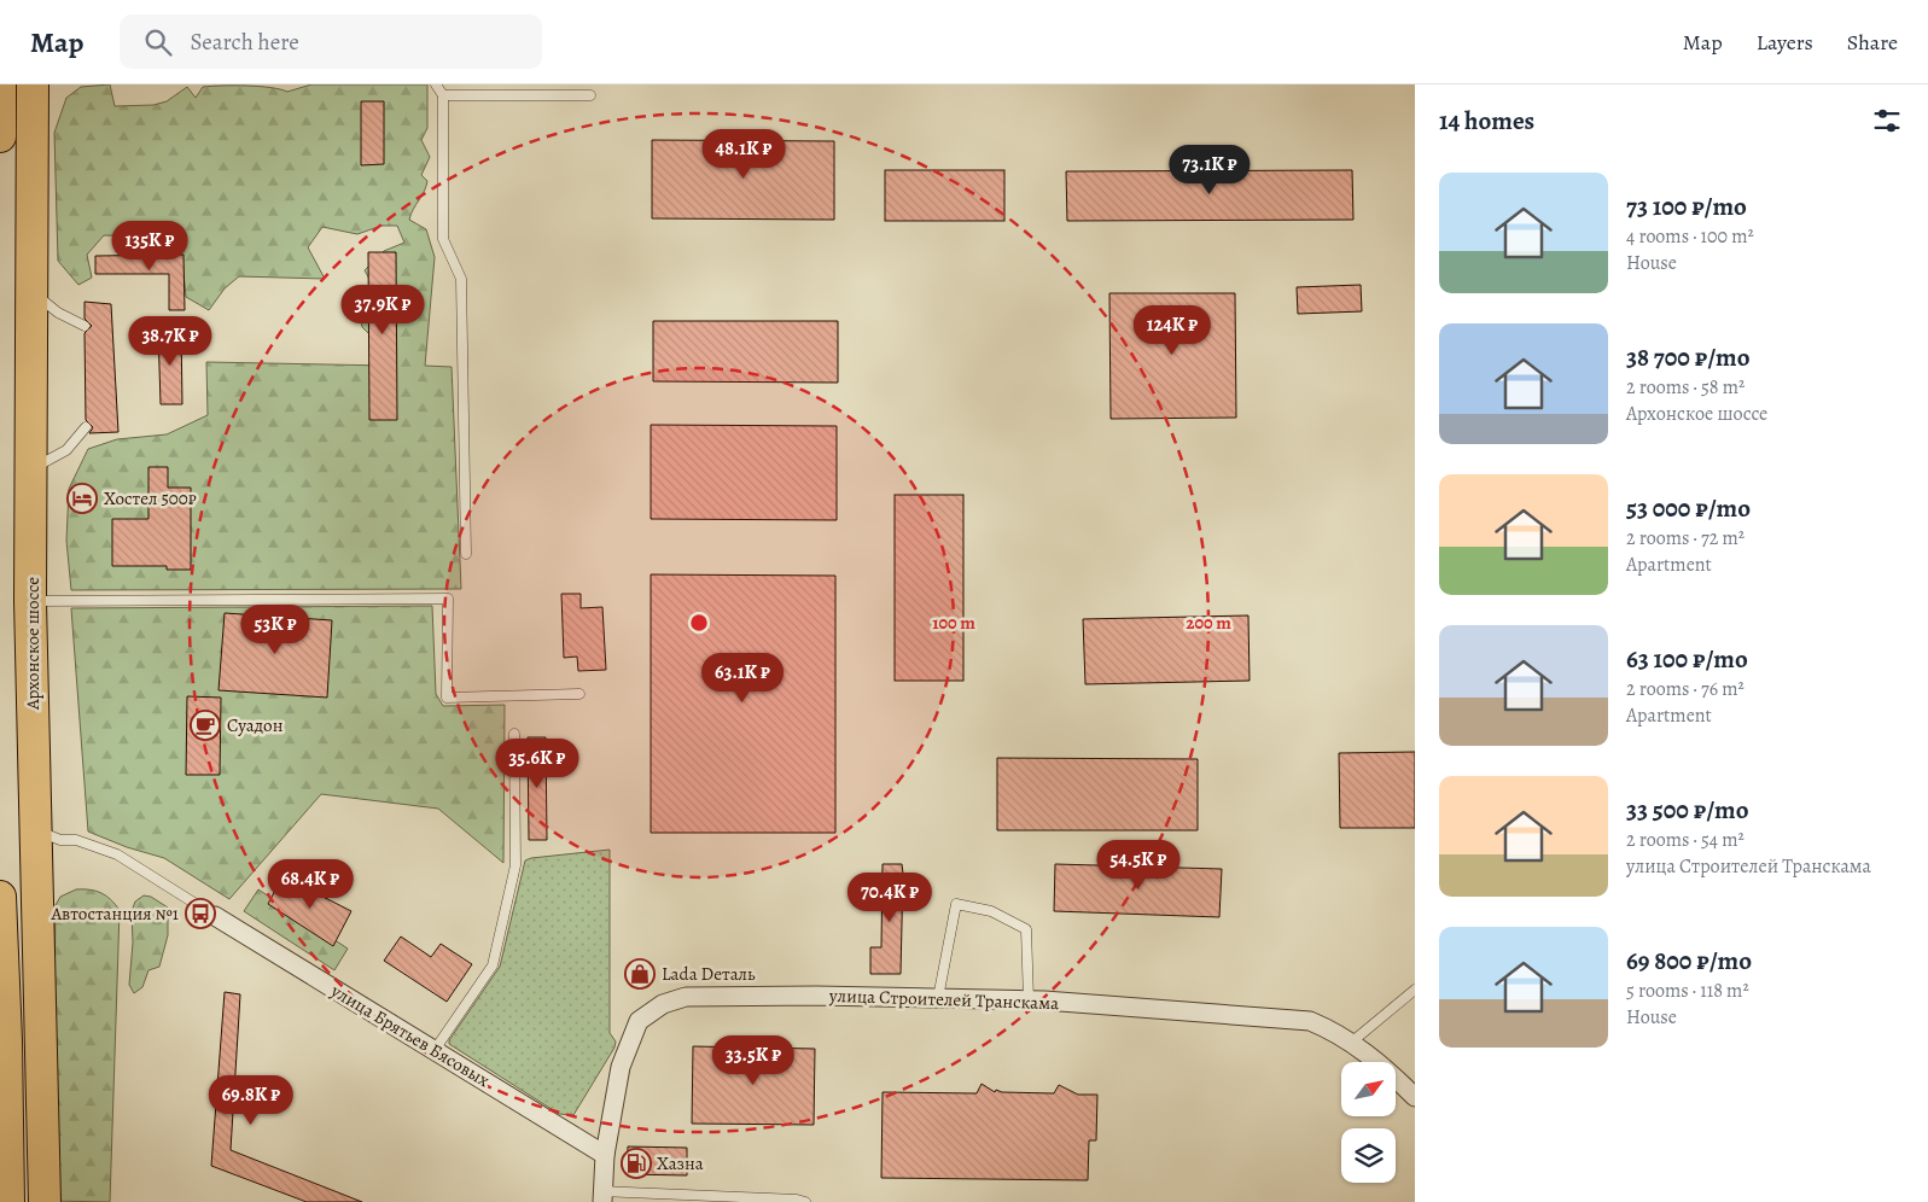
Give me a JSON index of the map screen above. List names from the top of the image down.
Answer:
{
  "streets": {
    "highway": ["Архонское шоссе"],
    "street": ["улица Строителей Транскама", "улица Брятьев Бясовых"]
  },
  "crossings": [
    ["улица Строителей Транскама", "улица Брятьев Бясовых"]
  ],
  "places": {
    "hotel": ["Хостел 500₽"],
    "cafe": ["Суадон"],
    "bus stop": ["Автостанция №1"],
    "shop": ["Lada Dеталь"],
    "fuel station": ["Хазна"]
  },
  "north": "top right",
  "page": {
    "header": "Map",
    "search": "Search here",
    "nav": ["Map", "Layers", "Share"],
    "heading": "14 homes",
    "price": [
      "48.1K ₽",
      "73.1K ₽",
      "135K ₽",
      "37.9K ₽",
      "124K ₽",
      "38.7K ₽",
      "53K ₽",
      "63.1K ₽",
      "35.6K ₽",
      "54.5K ₽",
      "68.4K ₽",
      "70.4K ₽",
      "33.5K ₽",
      "69.8K ₽"
    ],
    "list": [
      {
        "name": "73 100 ₽/mo",
        "note": "4 rooms · 100 m² · House"
      },
      {
        "name": "38 700 ₽/mo",
        "note": "2 rooms · 58 m² · Архонское шоссе"
      },
      {
        "name": "53 000 ₽/mo",
        "note": "2 rooms · 72 m² · Apartment"
      },
      {
        "name": "63 100 ₽/mo",
        "note": "2 rooms · 76 m² · Apartment"
      },
      {
        "name": "33 500 ₽/mo",
        "note": "2 rooms · 54 m² · улица Строителей Транскама"
      },
      {
        "name": "69 800 ₽/mo",
        "note": "5 rooms · 118 m² · House"
      }
    ]
  },
  "rings": ["100 m", "200 m"]
}
